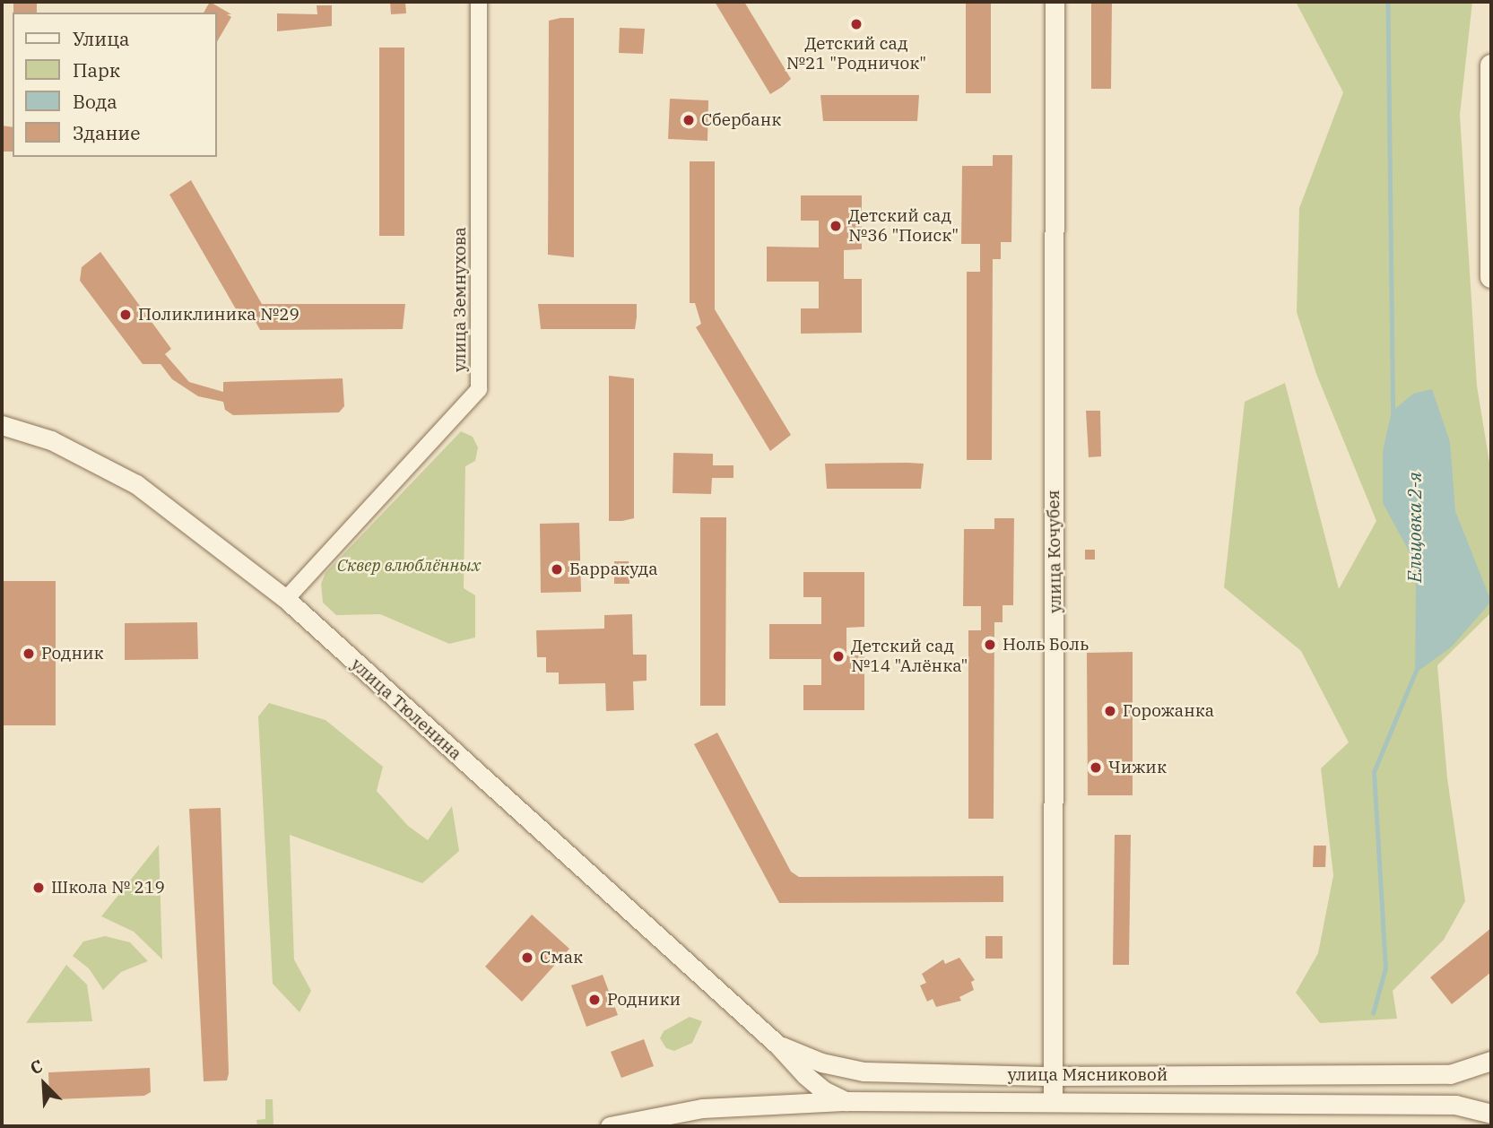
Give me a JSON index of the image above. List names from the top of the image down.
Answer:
{
  "streets": {
    "street": [
      "улица Земнухова",
      "улица Кочубея",
      "улица Тюленина",
      "улица Мясниковой"
    ]
  },
  "crossings": [
    ["улица Земнухова", "улица Тюленина"],
    ["улица Кочубея", "улица Мясниковой"],
    ["улица Тюленина", "улица Мясниковой"]
  ],
  "water": ["Ельцовка 2-я"],
  "parks": ["Сквер влюблённых"],
  "places": [
    "Детский сад №21 \"Родничок\"",
    "Сбербанк",
    "Детский сад №36 \"Поиск\"",
    "Поликлиника №29",
    "Барракуда",
    "Ноль Боль",
    "Родник",
    "Детский сад №14 \"Алёнка\"",
    "Горожанка",
    "Чижик",
    "Школа № 219",
    "Смак",
    "Родники"
  ],
  "legend": [
    "Улица",
    "Парк",
    "Вода",
    "Здание"
  ],
  "north": "top left"
}
